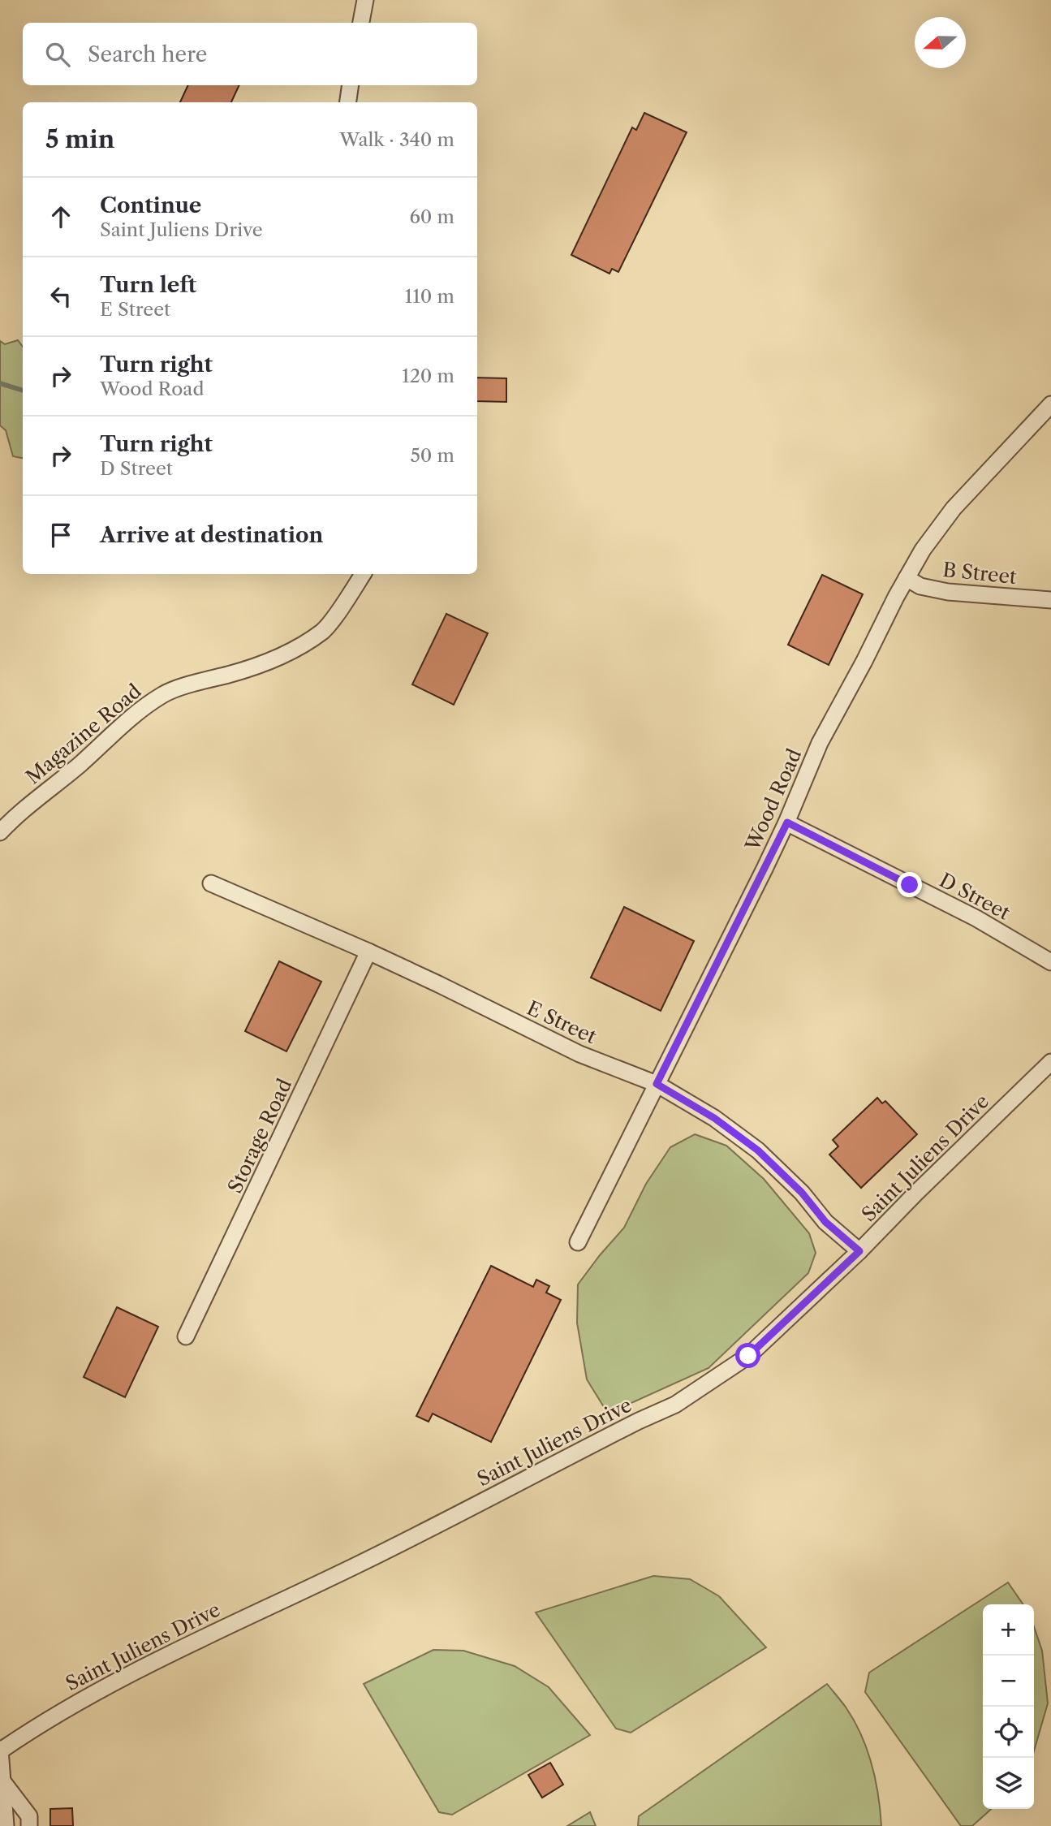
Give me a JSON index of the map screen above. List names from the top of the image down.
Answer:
{
  "streets": {
    "street": [
      "B Street",
      "Magazine Road",
      "Wood Road",
      "D Street",
      "E Street",
      "Storage Road",
      "Saint Juliens Drive"
    ]
  },
  "crossings": [
    ["B Street", "Wood Road"],
    ["Wood Road", "D Street"],
    ["Wood Road", "E Street"],
    ["E Street", "Storage Road"],
    ["E Street", "Saint Juliens Drive"]
  ],
  "north": "left",
  "page": {
    "search": "Search here",
    "heading": ["5 min", "Walk · 340 m"],
    "list": [
      ["Continue", "Saint Juliens Drive", "60 m"],
      ["Turn left", "E Street", "110 m"],
      ["Turn right", "Wood Road", "120 m"],
      ["Turn right", "D Street", "50 m"],
      "Arrive at destination"
    ],
    "map_buttons": ["+", "−"]
  }
}
